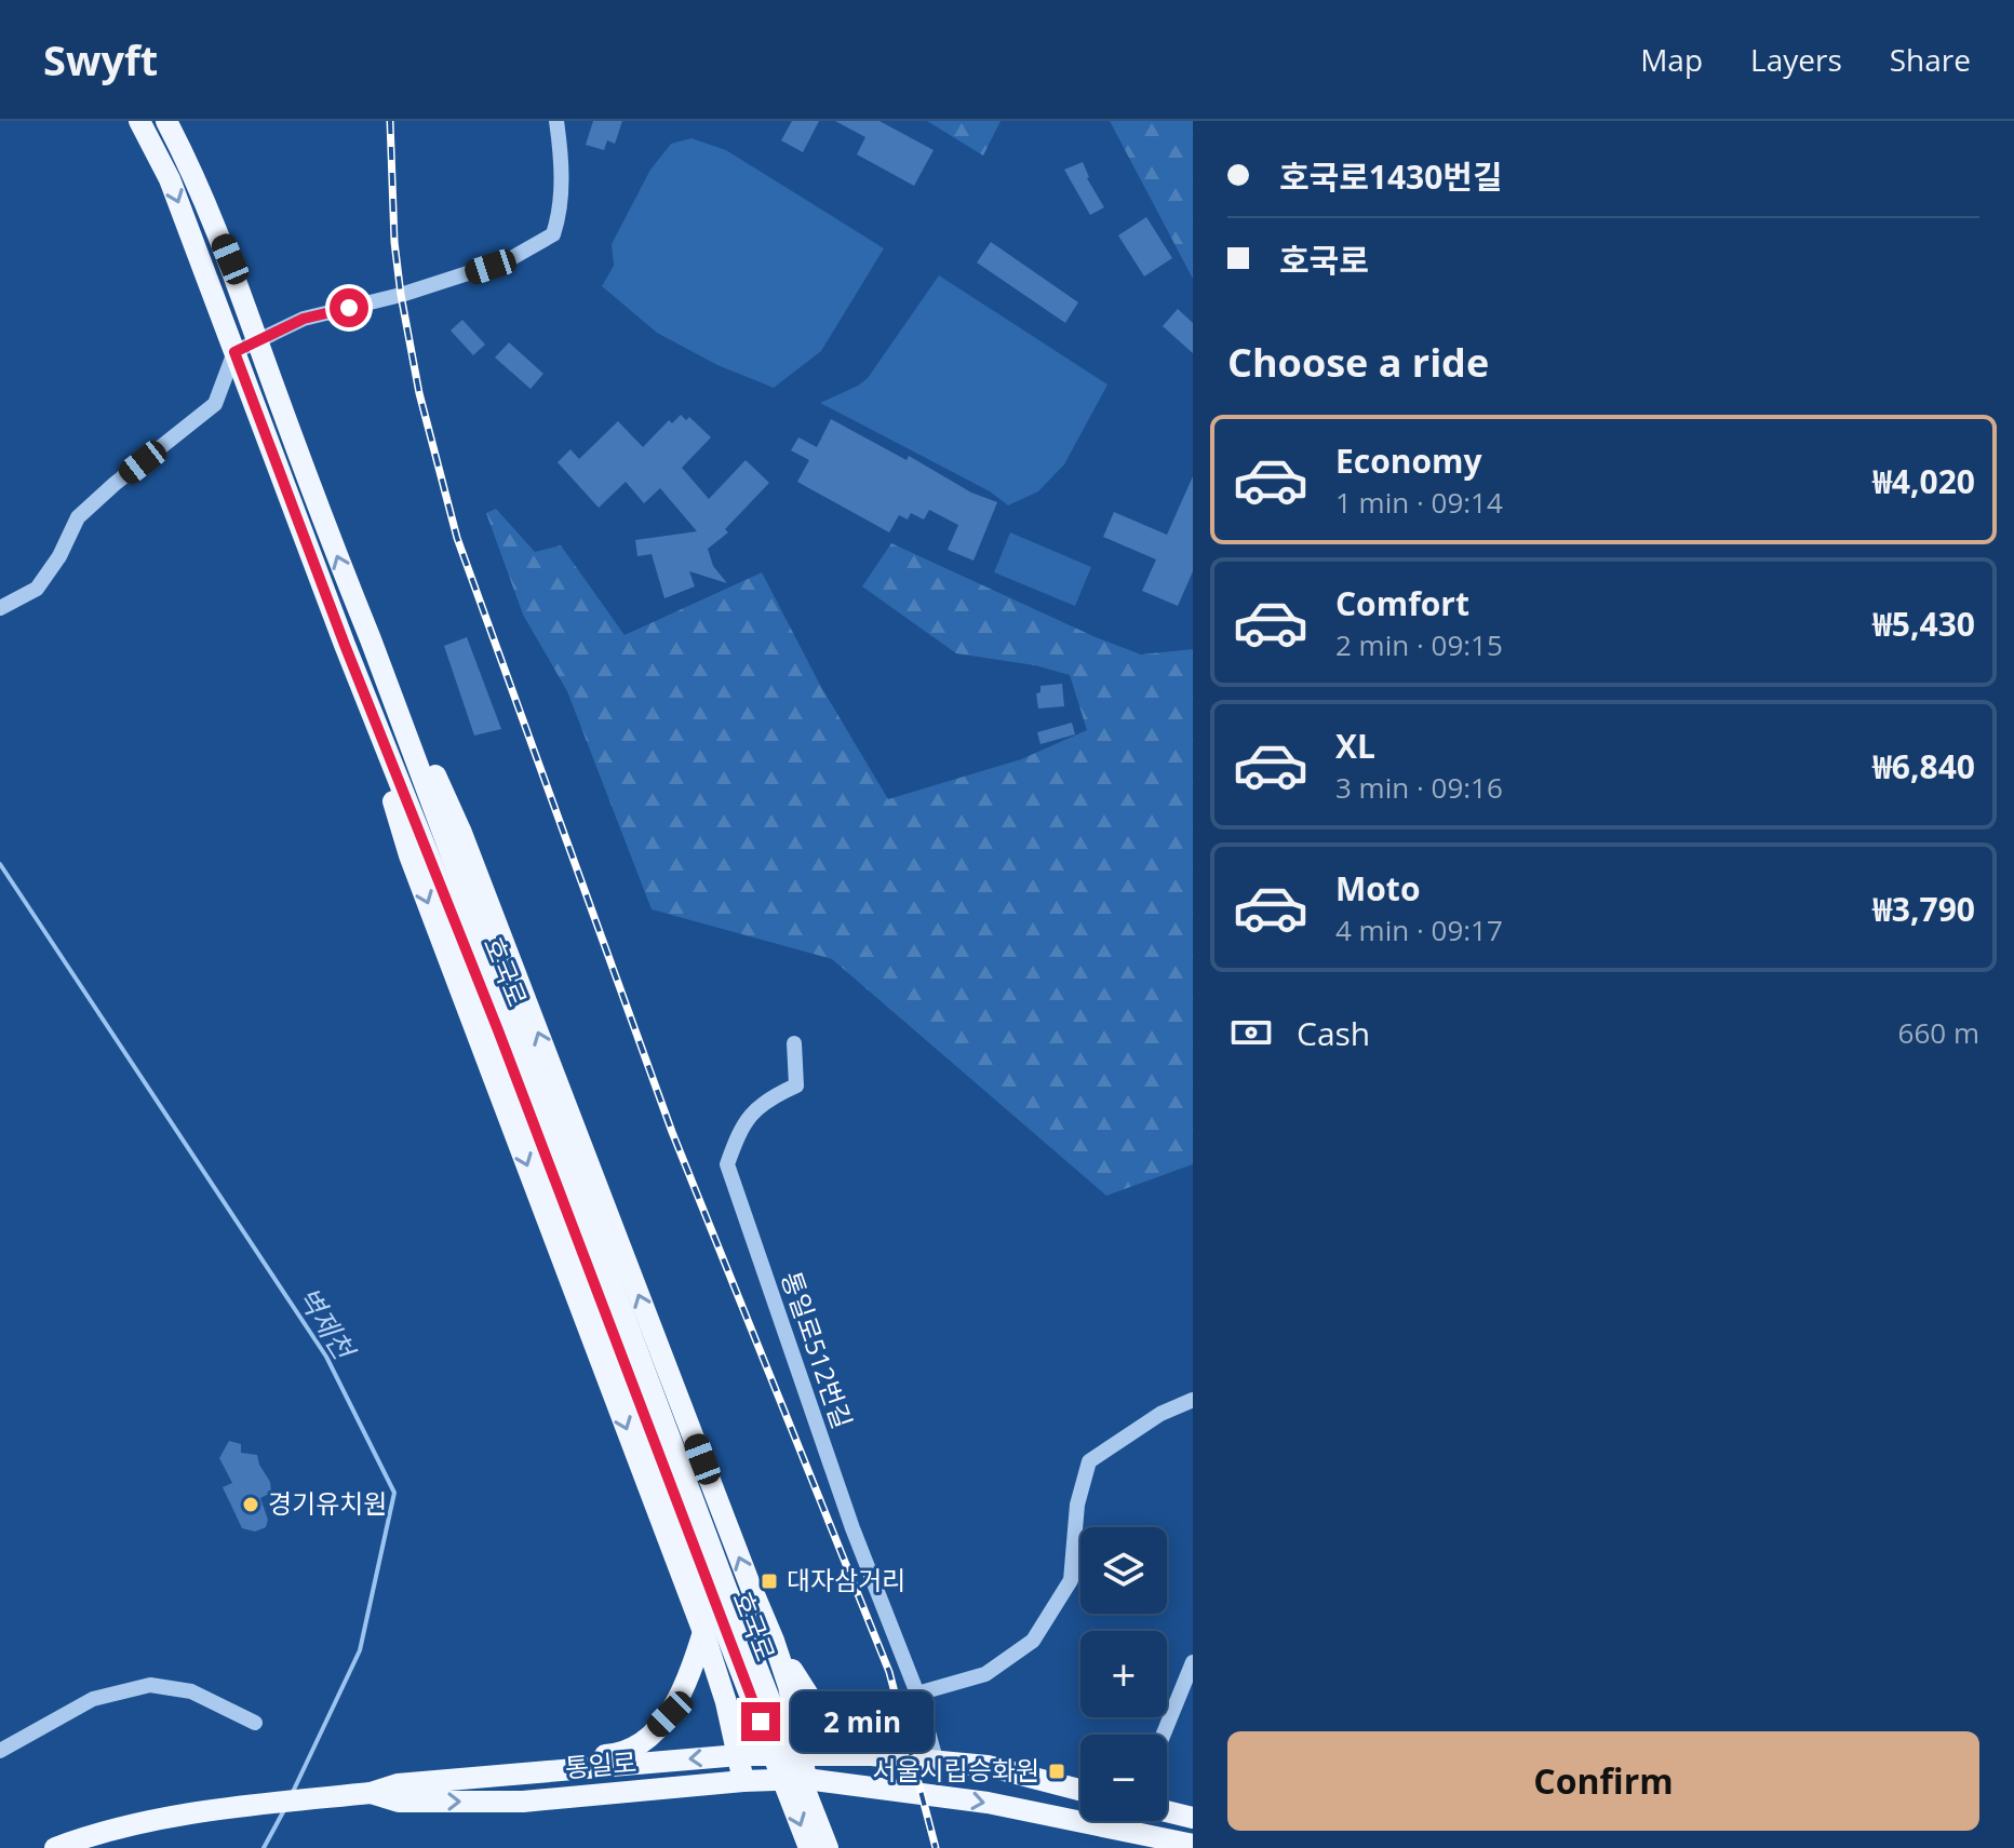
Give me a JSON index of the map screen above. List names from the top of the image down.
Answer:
{
  "streets": {
    "main road": ["호국로", "통일로"],
    "street": ["통일로512번길"]
  },
  "crossings": [
    ["통일로512번길", "통일로"]
  ],
  "water": ["벽제천"],
  "places": {
    "other": ["경기유치원"],
    "transit": ["대자삼거리", "서울시립승화원"]
  },
  "page": {
    "header": "Swyft",
    "nav": ["Map", "Layers", "Share"],
    "banner": ["호국로1430번길", "호국로"],
    "heading": "Choose a ride",
    "list": [
      {
        "name": "Economy",
        "note": "1 min · 09:14",
        "value": "₩4,020"
      },
      {
        "name": "Comfort",
        "note": "2 min · 09:15",
        "value": "₩5,430"
      },
      {
        "name": "XL",
        "note": "3 min · 09:16",
        "value": "₩6,840"
      },
      {
        "name": "Moto",
        "note": "4 min · 09:17",
        "value": "₩3,790"
      }
    ],
    "pay": ["Cash", "660 m"],
    "map_buttons": ["+", "−"],
    "bubble": "2 min",
    "buttons": "Confirm"
  }
}
